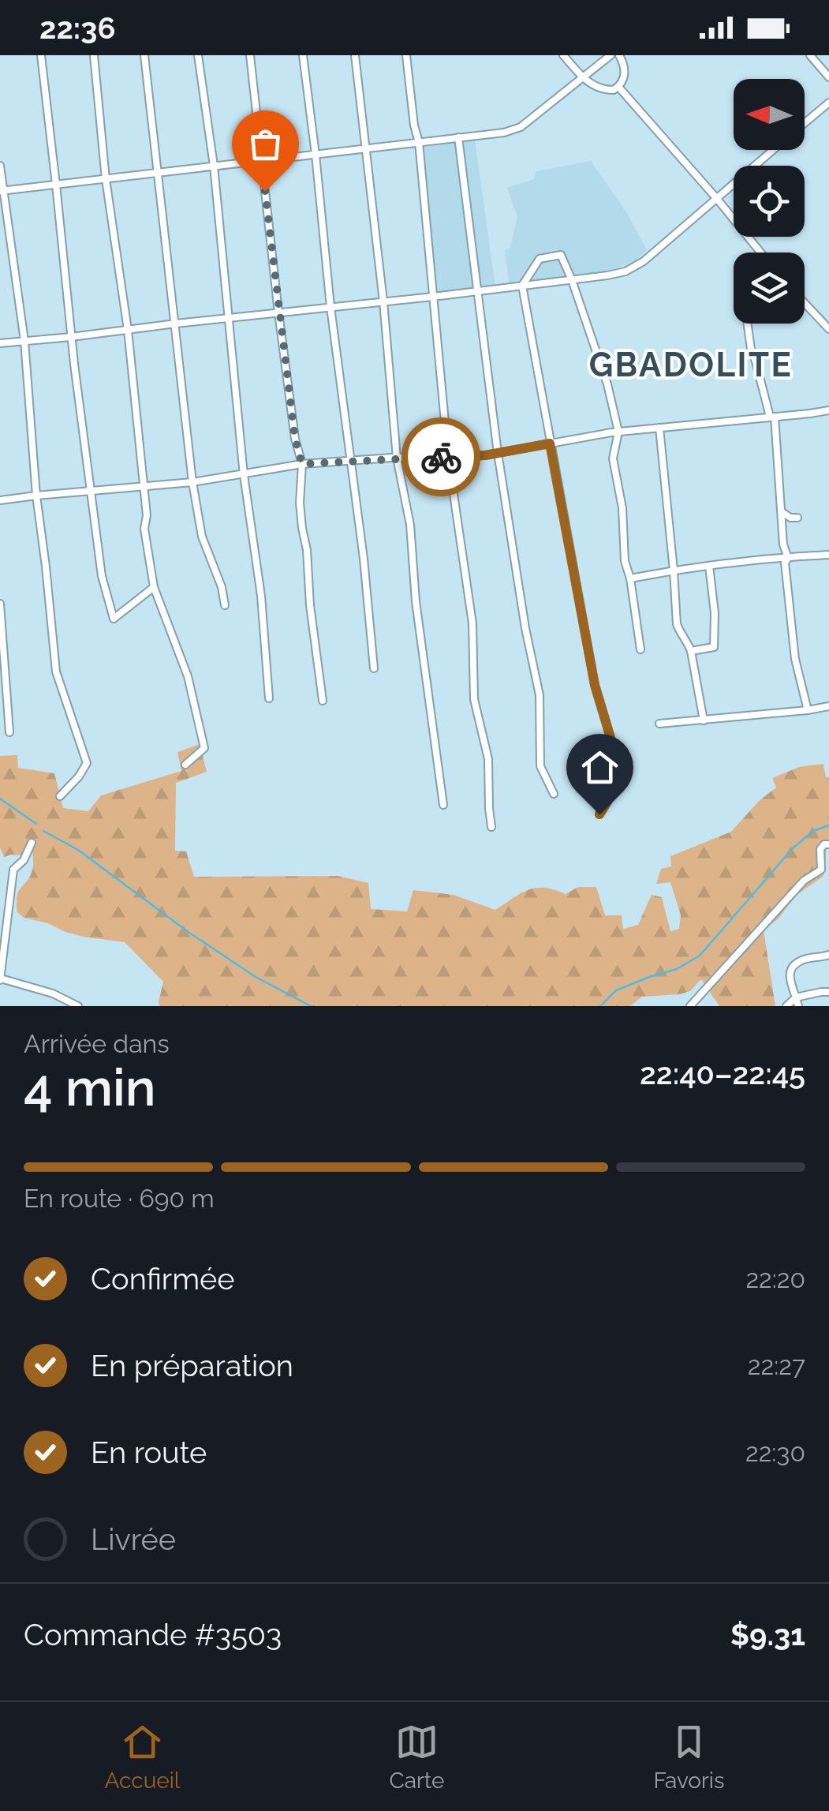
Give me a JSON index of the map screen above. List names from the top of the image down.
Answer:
{
  "districts": ["GBADOLITE"],
  "north": "left",
  "page": {
    "status": "22:36",
    "heading": ["4 min", "Arrivée dans", "22:40–22:45"],
    "panel": ["Commande #3503", "$9.31"],
    "bar": "En route · 690 m",
    "list": [
      ["Confirmée", "22:20"],
      ["En préparation", "22:27"],
      ["En route", "22:30"],
      "Livrée"
    ],
    "tabs": ["Accueil", "Carte", "Favoris"]
  }
}
